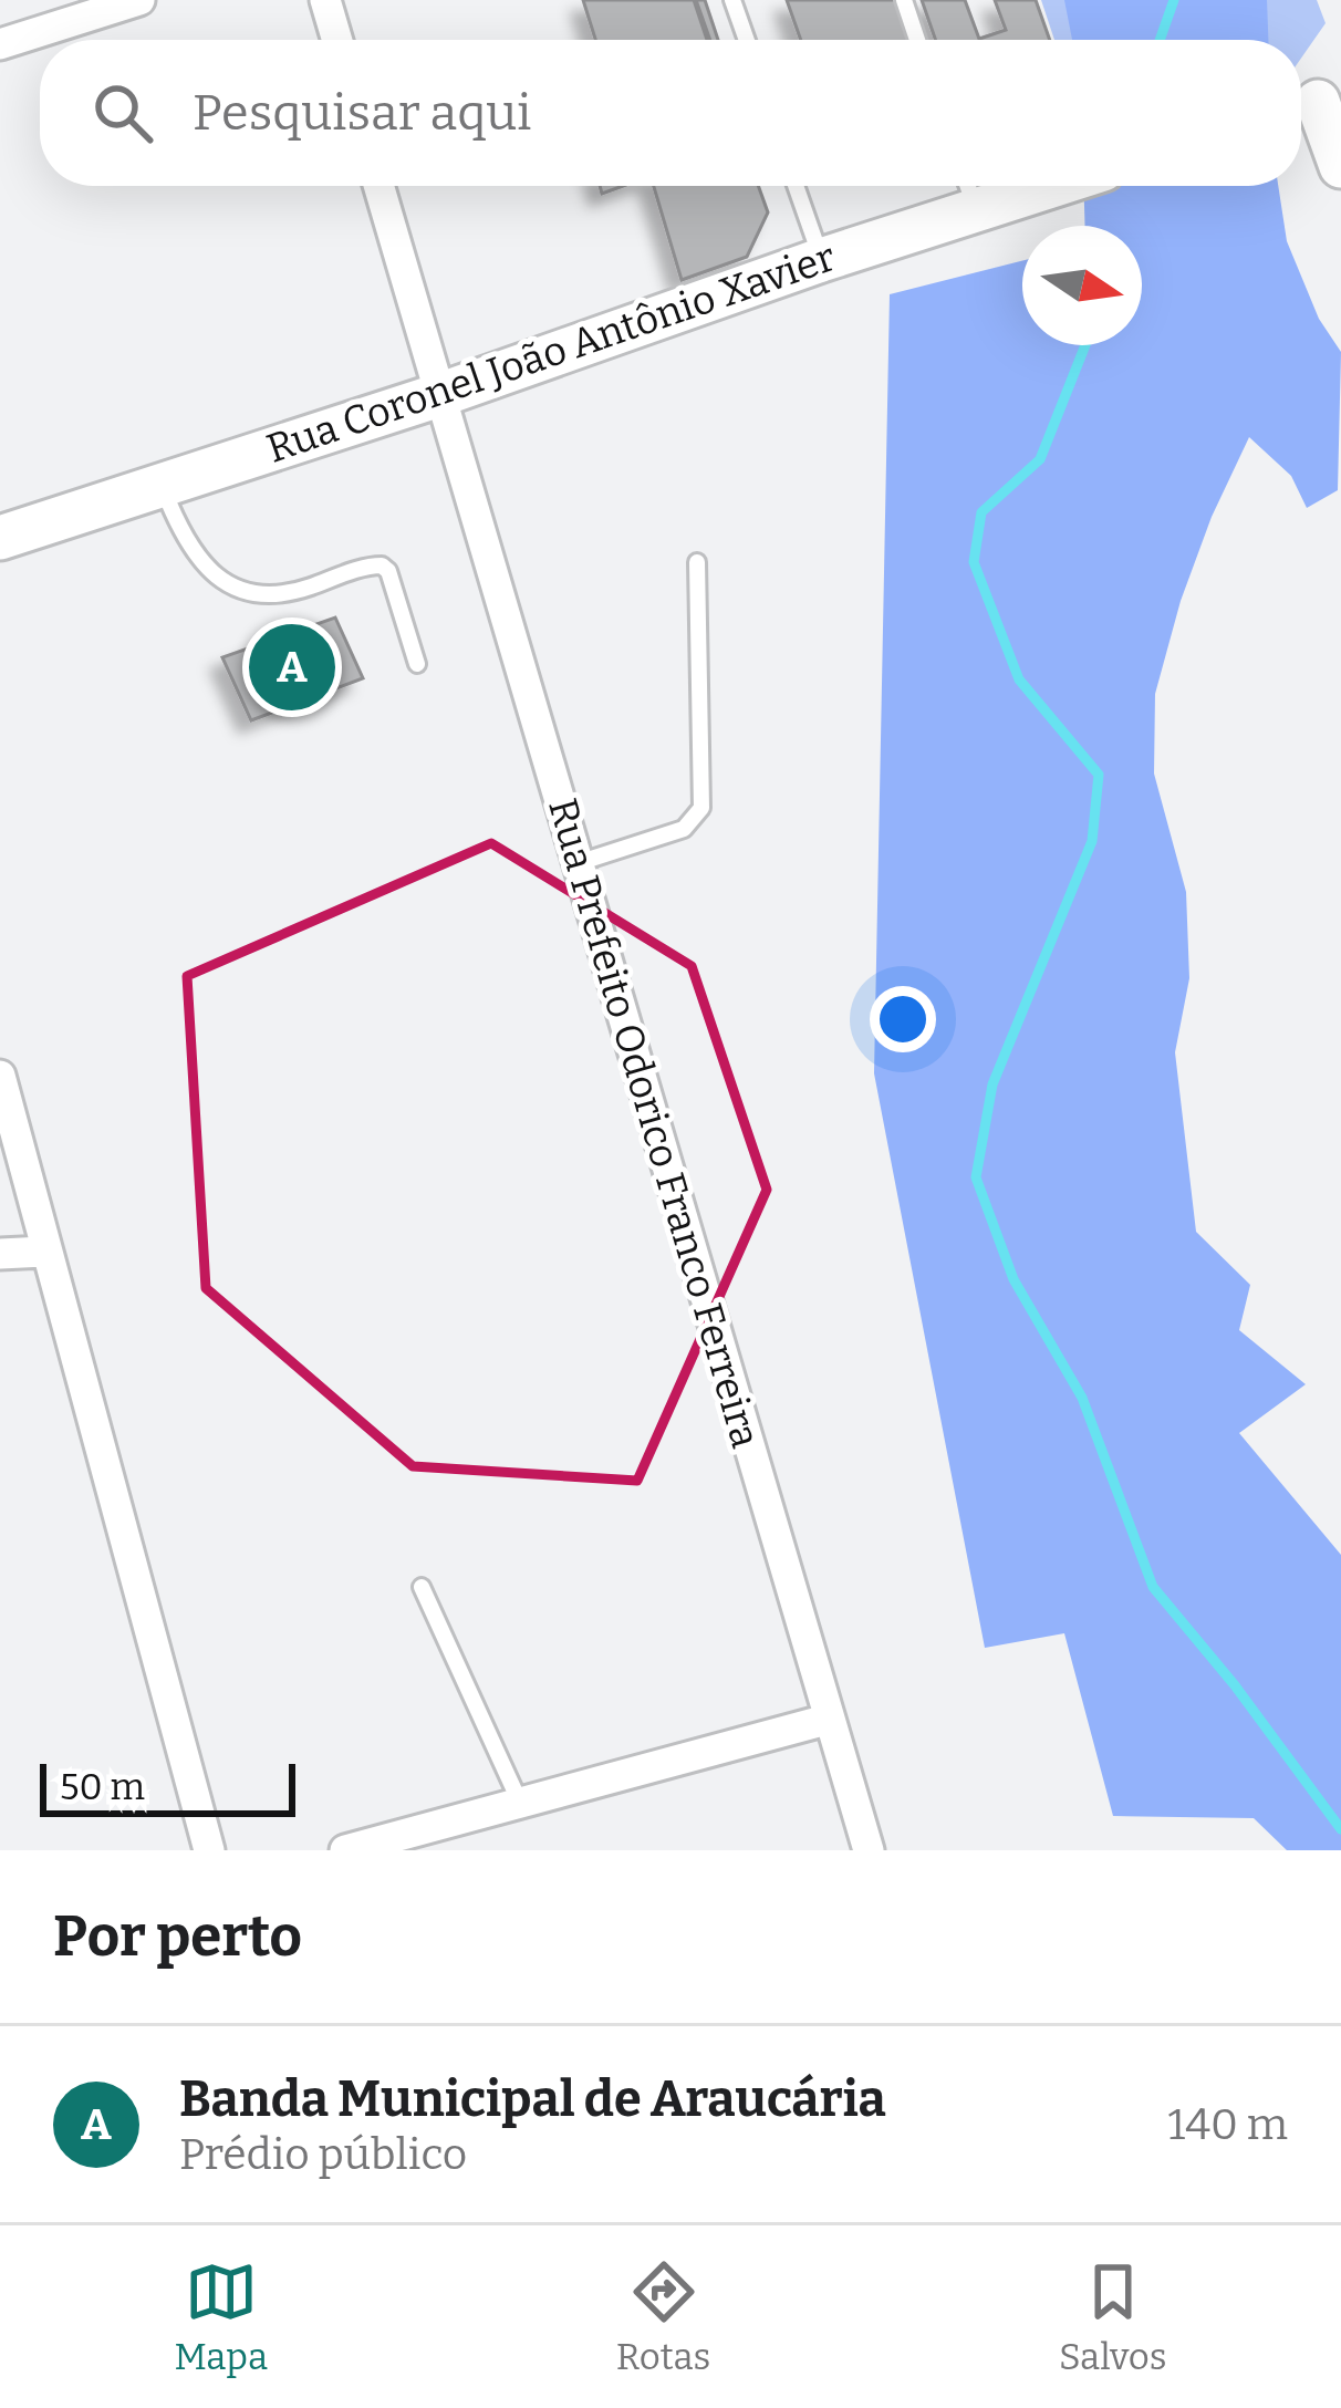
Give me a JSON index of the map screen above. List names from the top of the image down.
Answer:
{
  "streets": {
    "main road": ["Rua Coronel João Antônio Xavier"],
    "street": ["Rua Prefeito Odorico Franco Ferreira"]
  },
  "crossings": [
    ["Rua Coronel João Antônio Xavier", "Rua Prefeito Odorico Franco Ferreira"]
  ],
  "scale_bar": "50 m",
  "north": "right",
  "page": {
    "search": "Pesquisar aqui",
    "pins": "A",
    "scale": "50 m",
    "heading": "Por perto",
    "list": [
      {
        "mark": "A",
        "name": "Banda Municipal de Araucária",
        "note": "Prédio público",
        "value": "140 m"
      }
    ],
    "nav": ["Mapa", "Rotas", "Salvos"]
  }
}
